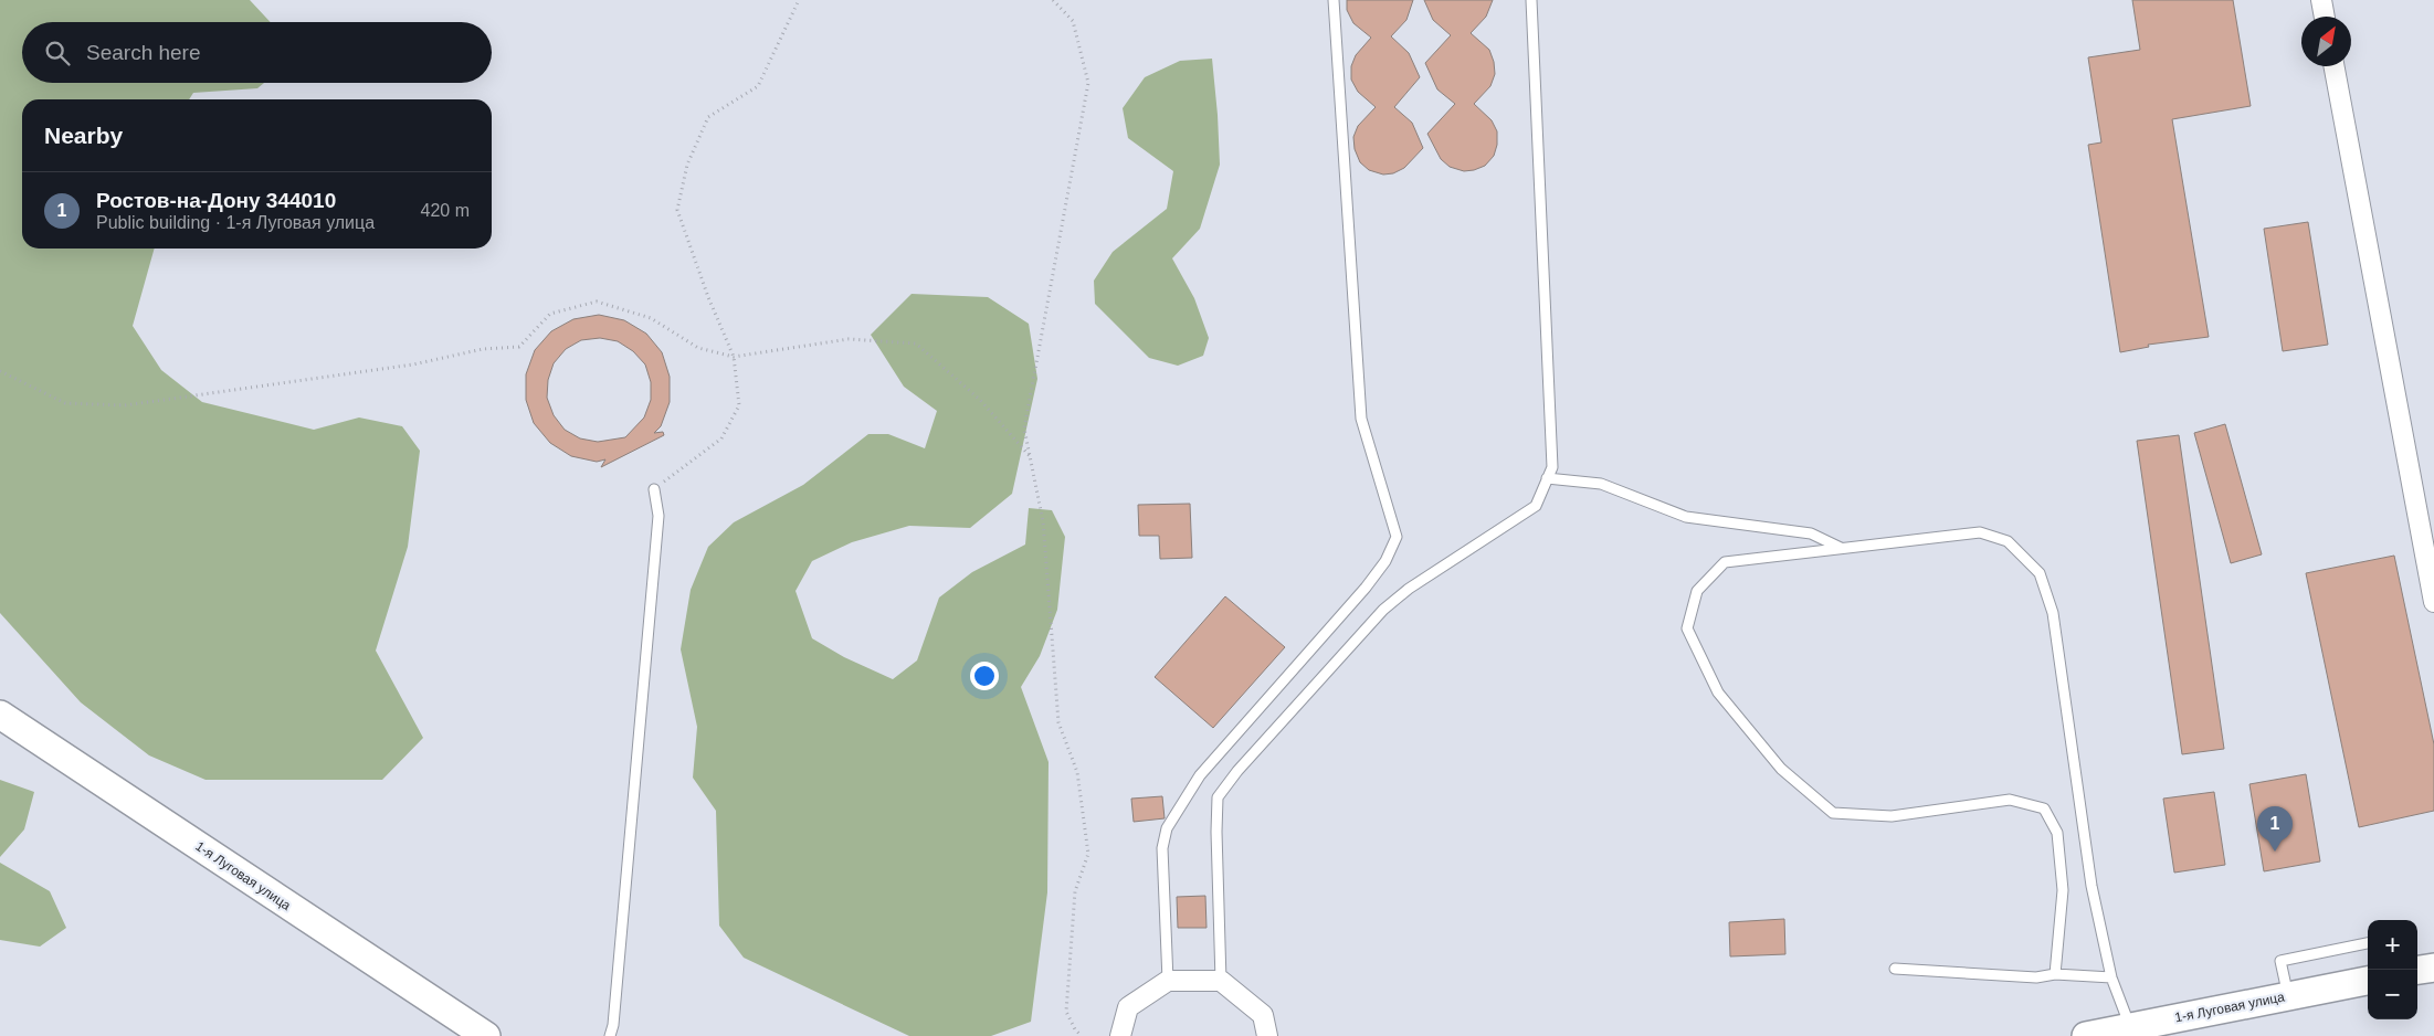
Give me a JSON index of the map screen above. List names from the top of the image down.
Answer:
{
  "streets": {
    "main road": ["1-я Луговая улица"]
  },
  "north": "top right",
  "page": {
    "search": "Search here",
    "heading": "Nearby",
    "list": [
      {
        "mark": "1",
        "name": "Ростов-на-Дону 344010",
        "note": "Public building · 1-я Луговая улица",
        "value": "420 m"
      }
    ],
    "pins": "1",
    "map_buttons": ["+", "−"]
  }
}
